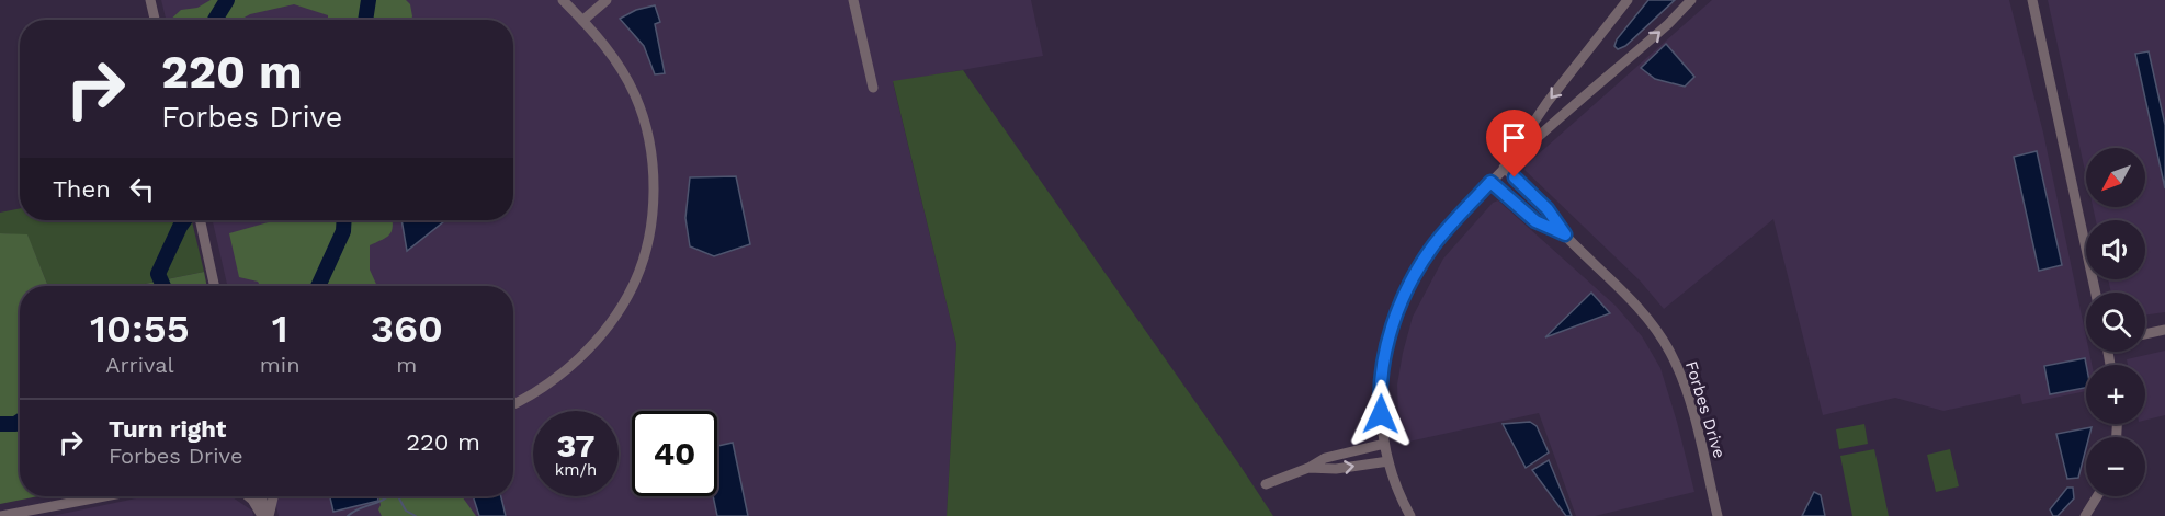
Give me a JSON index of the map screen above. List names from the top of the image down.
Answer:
{
  "streets": {
    "street": ["Forbes Drive"]
  },
  "north": "bottom left",
  "page": {
    "turn": ["220 m", "Forbes Drive"],
    "map_buttons": ["+", "−"],
    "then": "Then",
    "eta": [
      "10:55",
      "Arrival",
      "1",
      "min",
      "360",
      "m"
    ],
    "list": [
      {
        "name": "Turn right",
        "note": "Forbes Drive",
        "value": "220 m"
      }
    ],
    "speed": "37 km/h",
    "limit": "40"
  }
}
